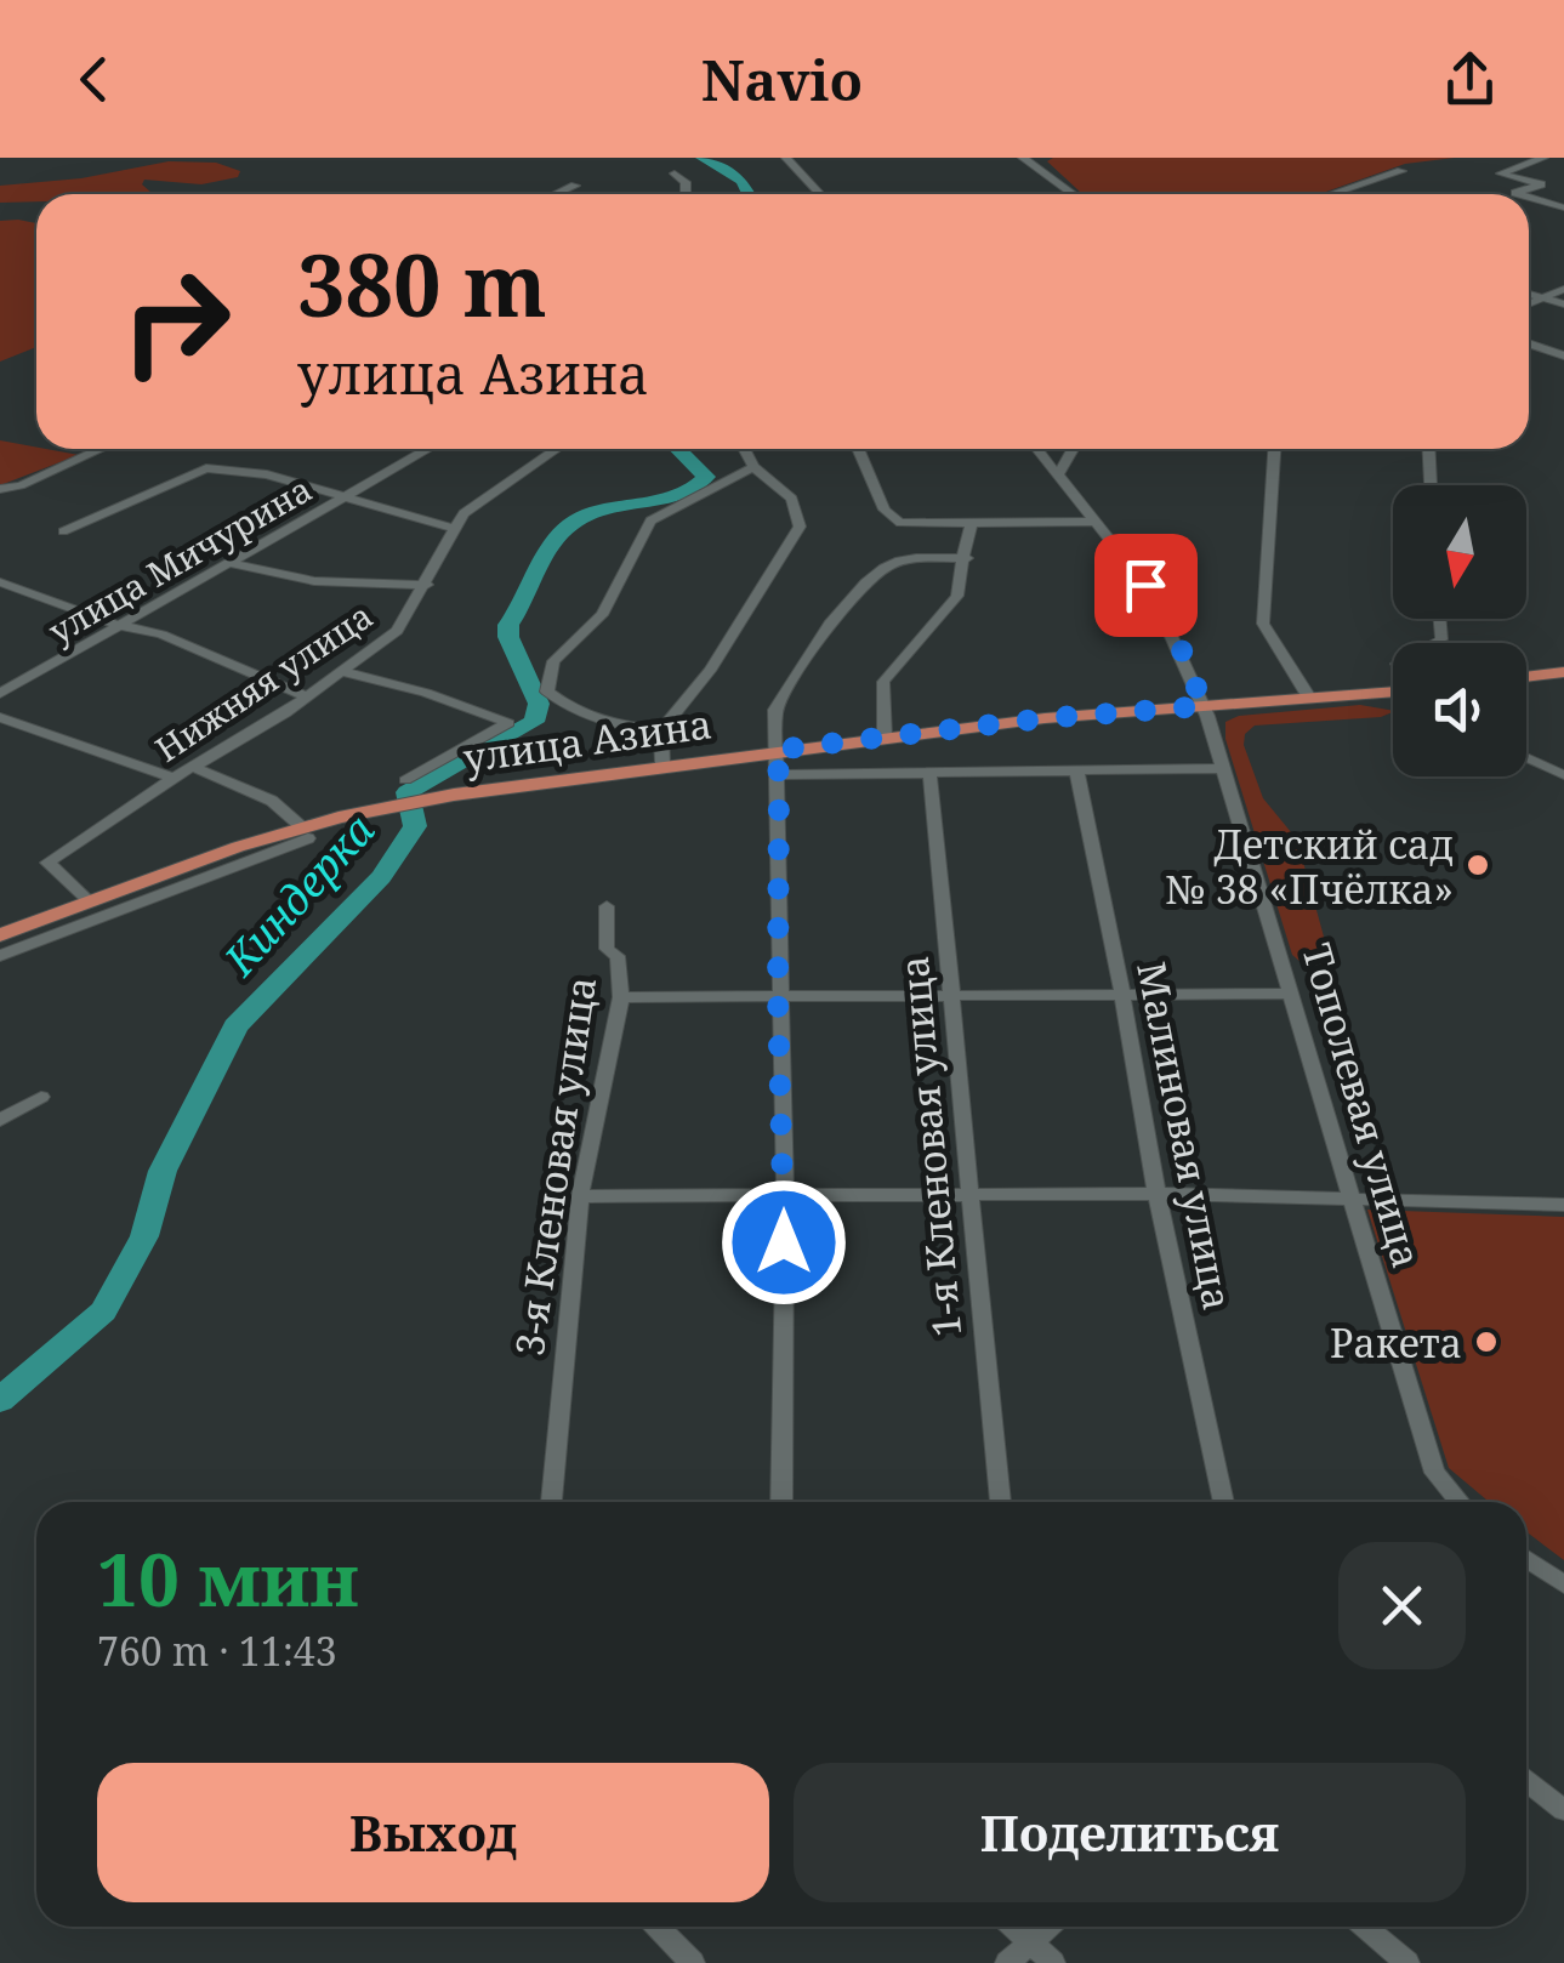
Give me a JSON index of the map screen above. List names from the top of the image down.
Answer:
{
  "streets": {
    "main road": ["улица Азина"],
    "street": [
      "улица Мичурина",
      "Нижняя улица",
      "Тополевая улица",
      "Малиновая улица",
      "1-я Кленовая улица",
      "3-я Кленовая улица"
    ]
  },
  "crossings": [
    ["Нижняя улица", "улица Азина"],
    ["улица Азина", "Тополевая улица"]
  ],
  "water": ["Киндерка"],
  "places": ["Детский сад № 38 «Пчёлка»", "Ракета"],
  "north": "bottom",
  "page": {
    "header": "Navio",
    "turn": ["380 m", "улица Азина"],
    "heading": ["10 мин", "760 m · 11:43"],
    "buttons": ["Выход", "Поделиться"]
  }
}
